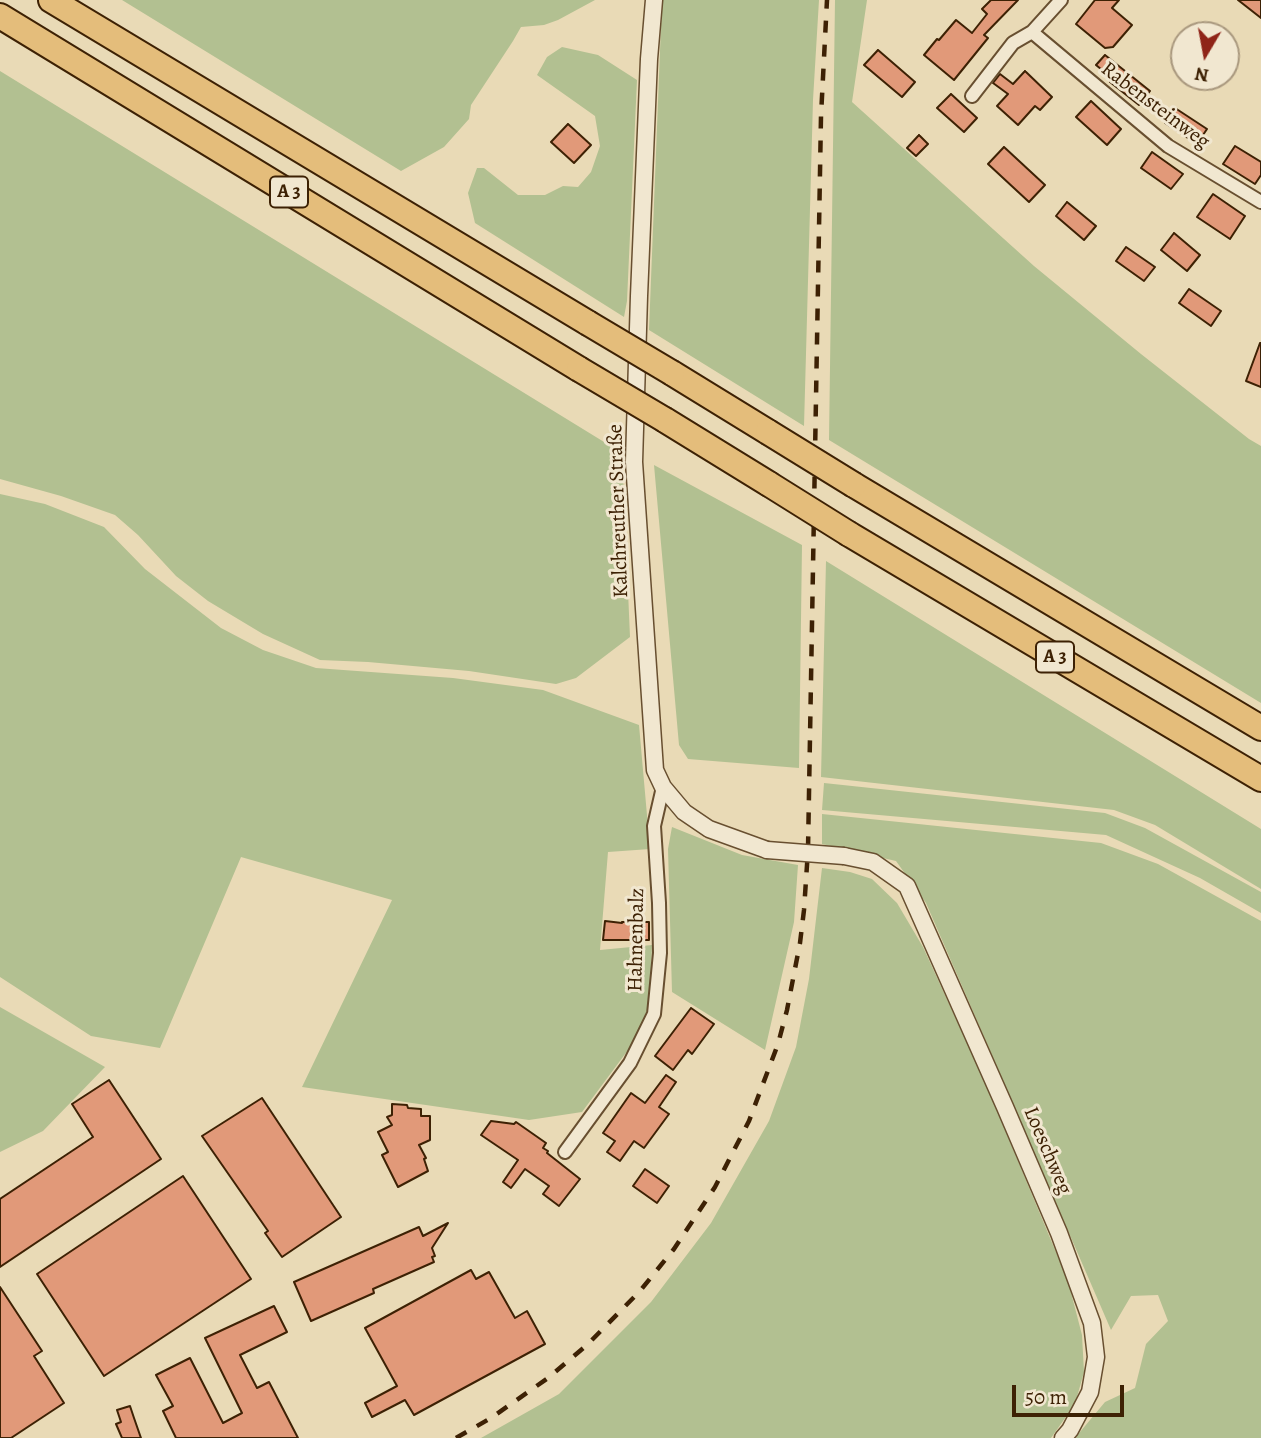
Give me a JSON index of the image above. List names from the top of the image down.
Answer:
{
  "streets": {
    "highway": ["A 3"],
    "street": [
      "Rabensteinweg",
      "Kalchreuther Straße",
      "Hahnenbalz",
      "Loeschweg"
    ]
  },
  "crossings": [
    ["Kalchreuther Straße", "Hahnenbalz"],
    ["Kalchreuther Straße", "Loeschweg"]
  ],
  "scale_bar": "50 m",
  "north": "bottom"
}
